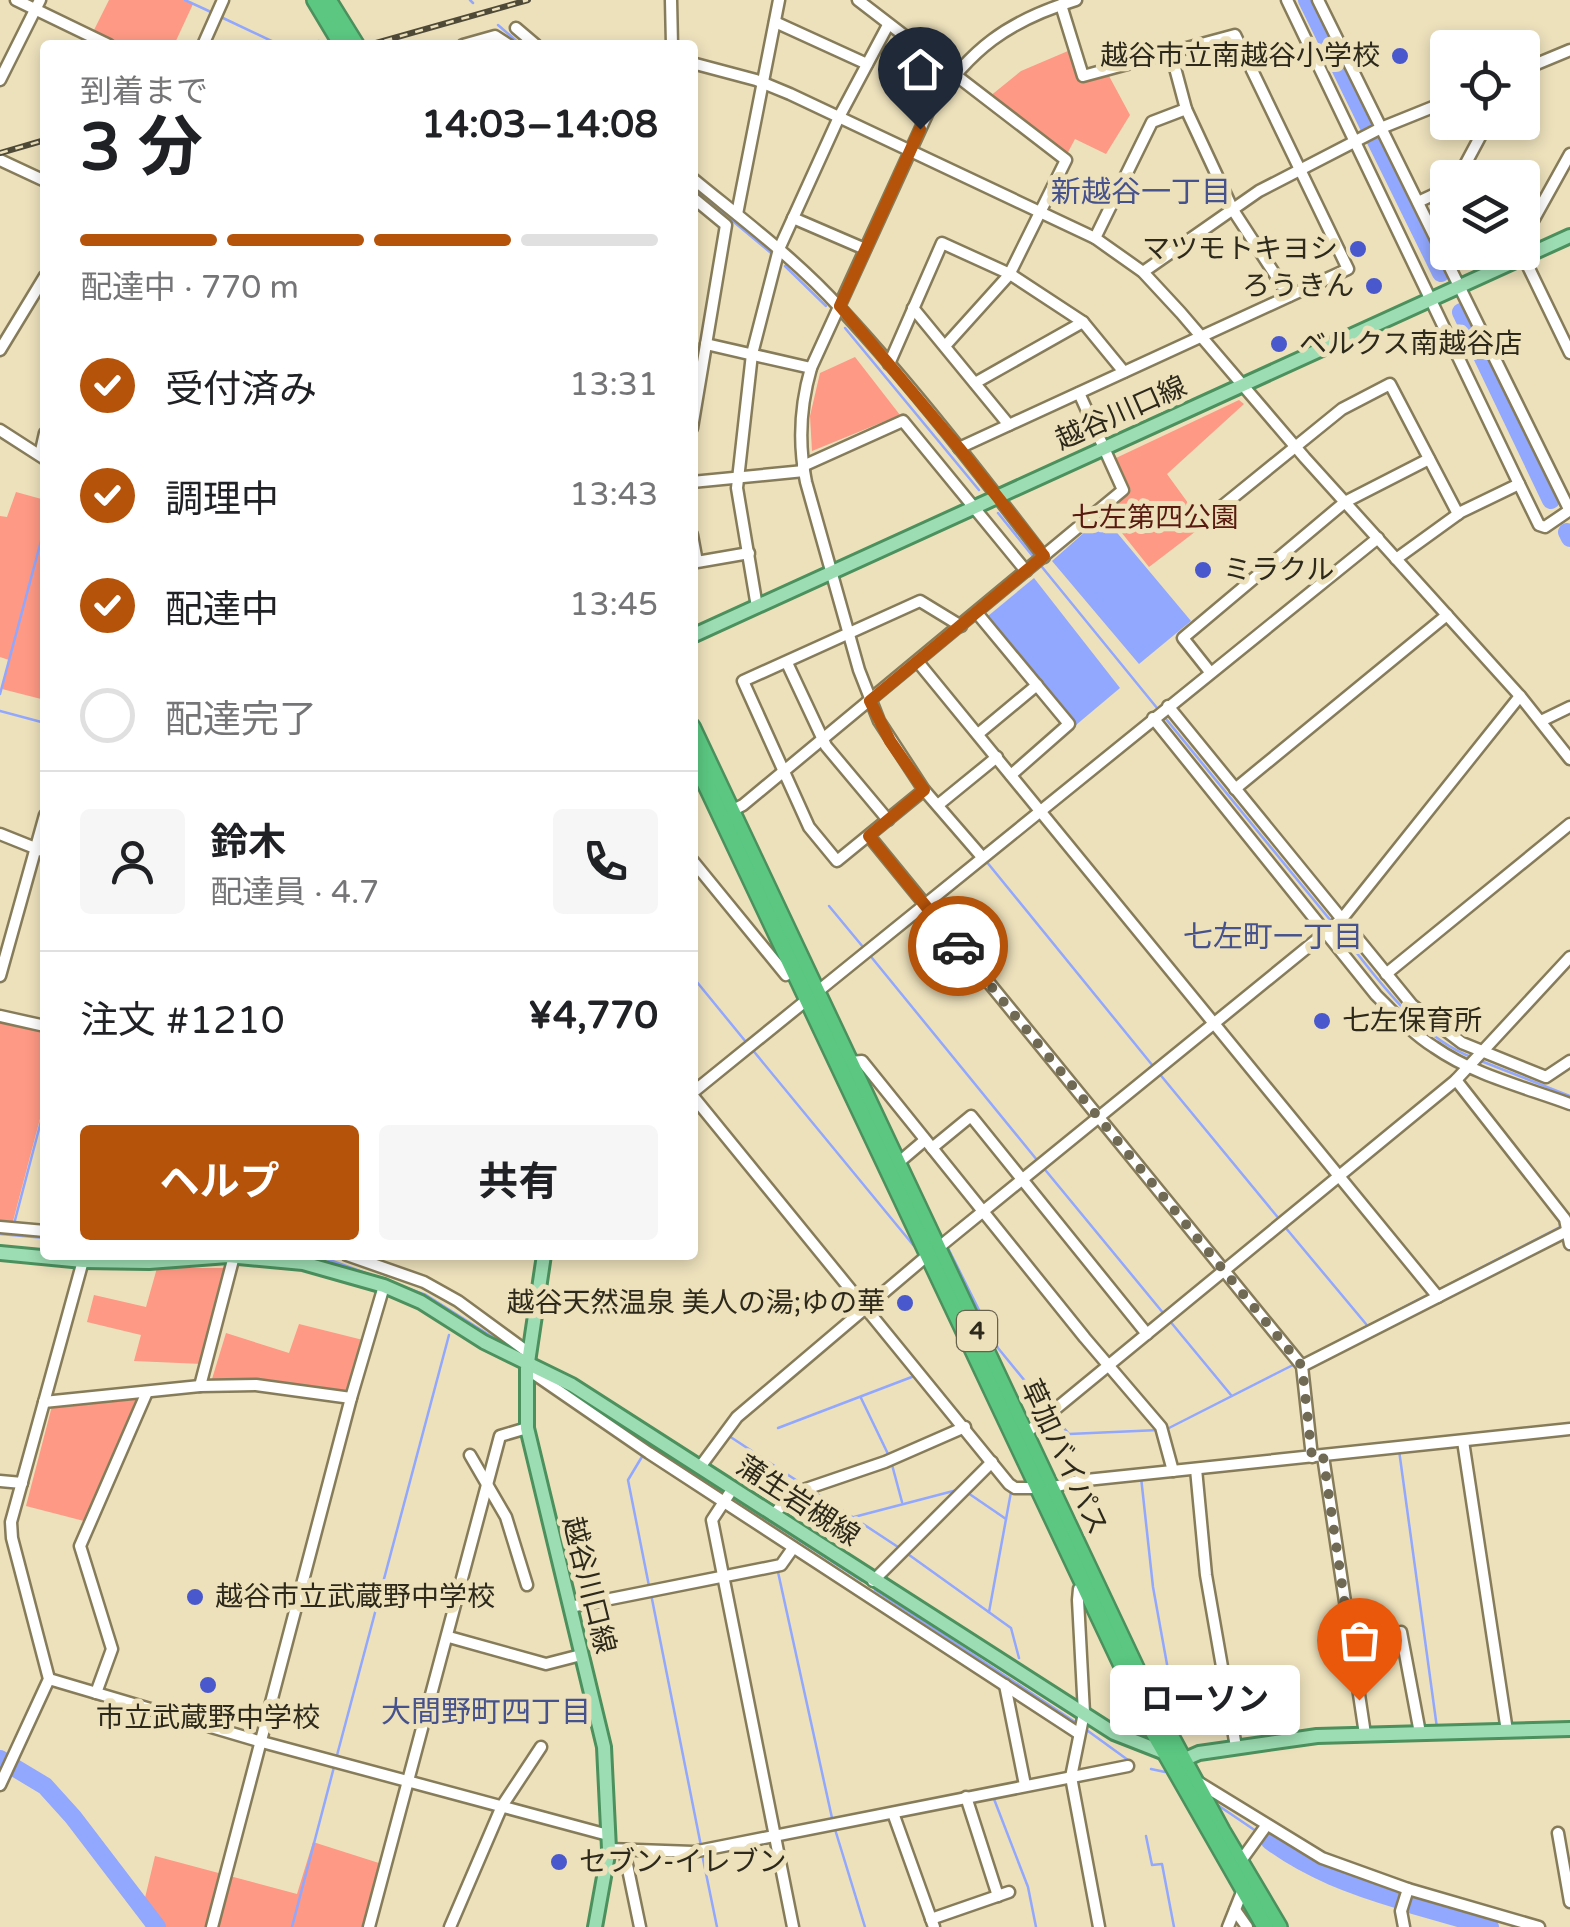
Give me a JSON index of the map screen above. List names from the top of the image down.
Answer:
{
  "streets": {
    "highway": ["4", "草加バイパス"],
    "main road": ["越谷川口線", "蒲生岩槻線"]
  },
  "crossings": [
    ["越谷川口線", "蒲生岩槻線"],
    ["草加バイパス", "蒲生岩槻線"]
  ],
  "districts": ["新越谷一丁目", "七左町一丁目", "大間野町四丁目"],
  "parks": ["七左第四公園"],
  "places": [
    "越谷市立南越谷小学校",
    "マツモトキヨシ",
    "ろうきん",
    "ベルクス南越谷店",
    "ミラクル",
    "七左保育所",
    "越谷天然温泉 美人の湯;ゆの華",
    "越谷市立武蔵野中学校",
    "市立武蔵野中学校",
    "ローソン",
    "セブン-イレブン"
  ],
  "page": {
    "heading": ["3 分", "到着まで", "14:03–14:08"],
    "panel": [
      "鈴木",
      "配達員 · 4.7",
      "注文 #1210",
      "¥4,770"
    ],
    "bar": "配達中 · 770 m",
    "list": [
      ["受付済み", "13:31"],
      ["調理中", "13:43"],
      ["配達中", "13:45"],
      "配達完了"
    ],
    "buttons": ["ヘルプ", "共有"],
    "bubble": "ローソン"
  }
}
